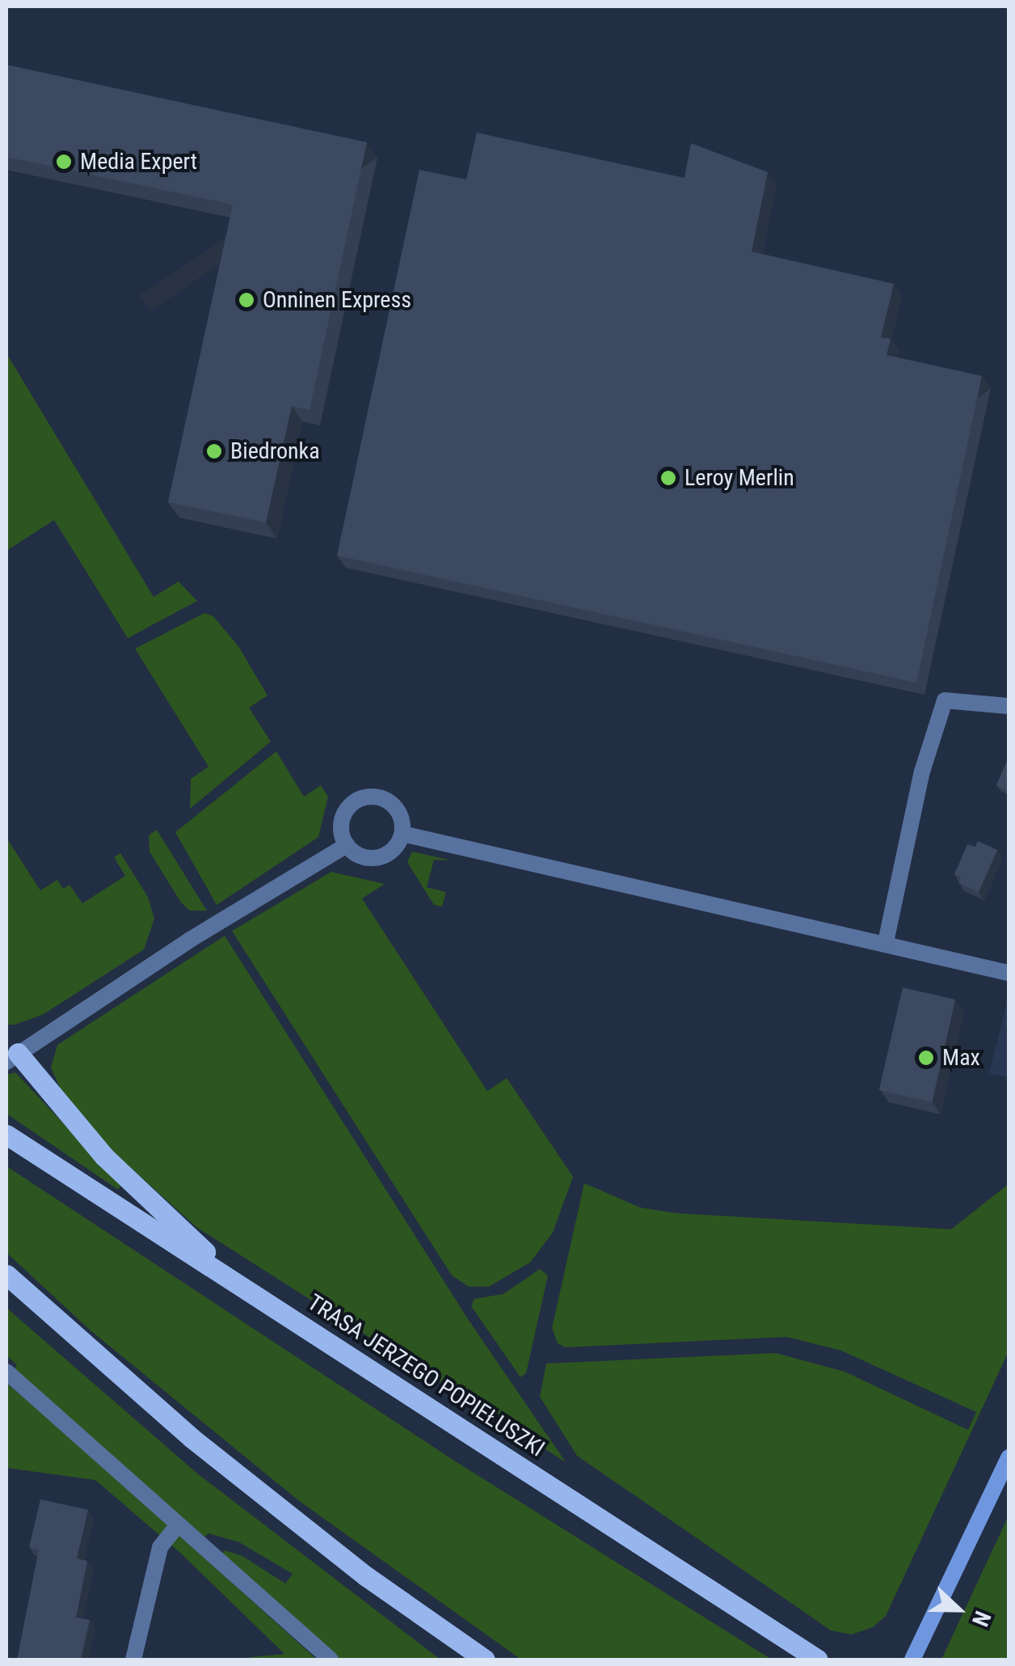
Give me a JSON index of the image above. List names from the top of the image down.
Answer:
{
  "streets": {
    "main road": ["TRASA JERZEGO POPIEŁUSZKI"]
  },
  "places": [
    "Media Expert",
    "Onninen Express",
    "Biedronka",
    "Leroy Merlin",
    "Max"
  ],
  "north": "right"
}
